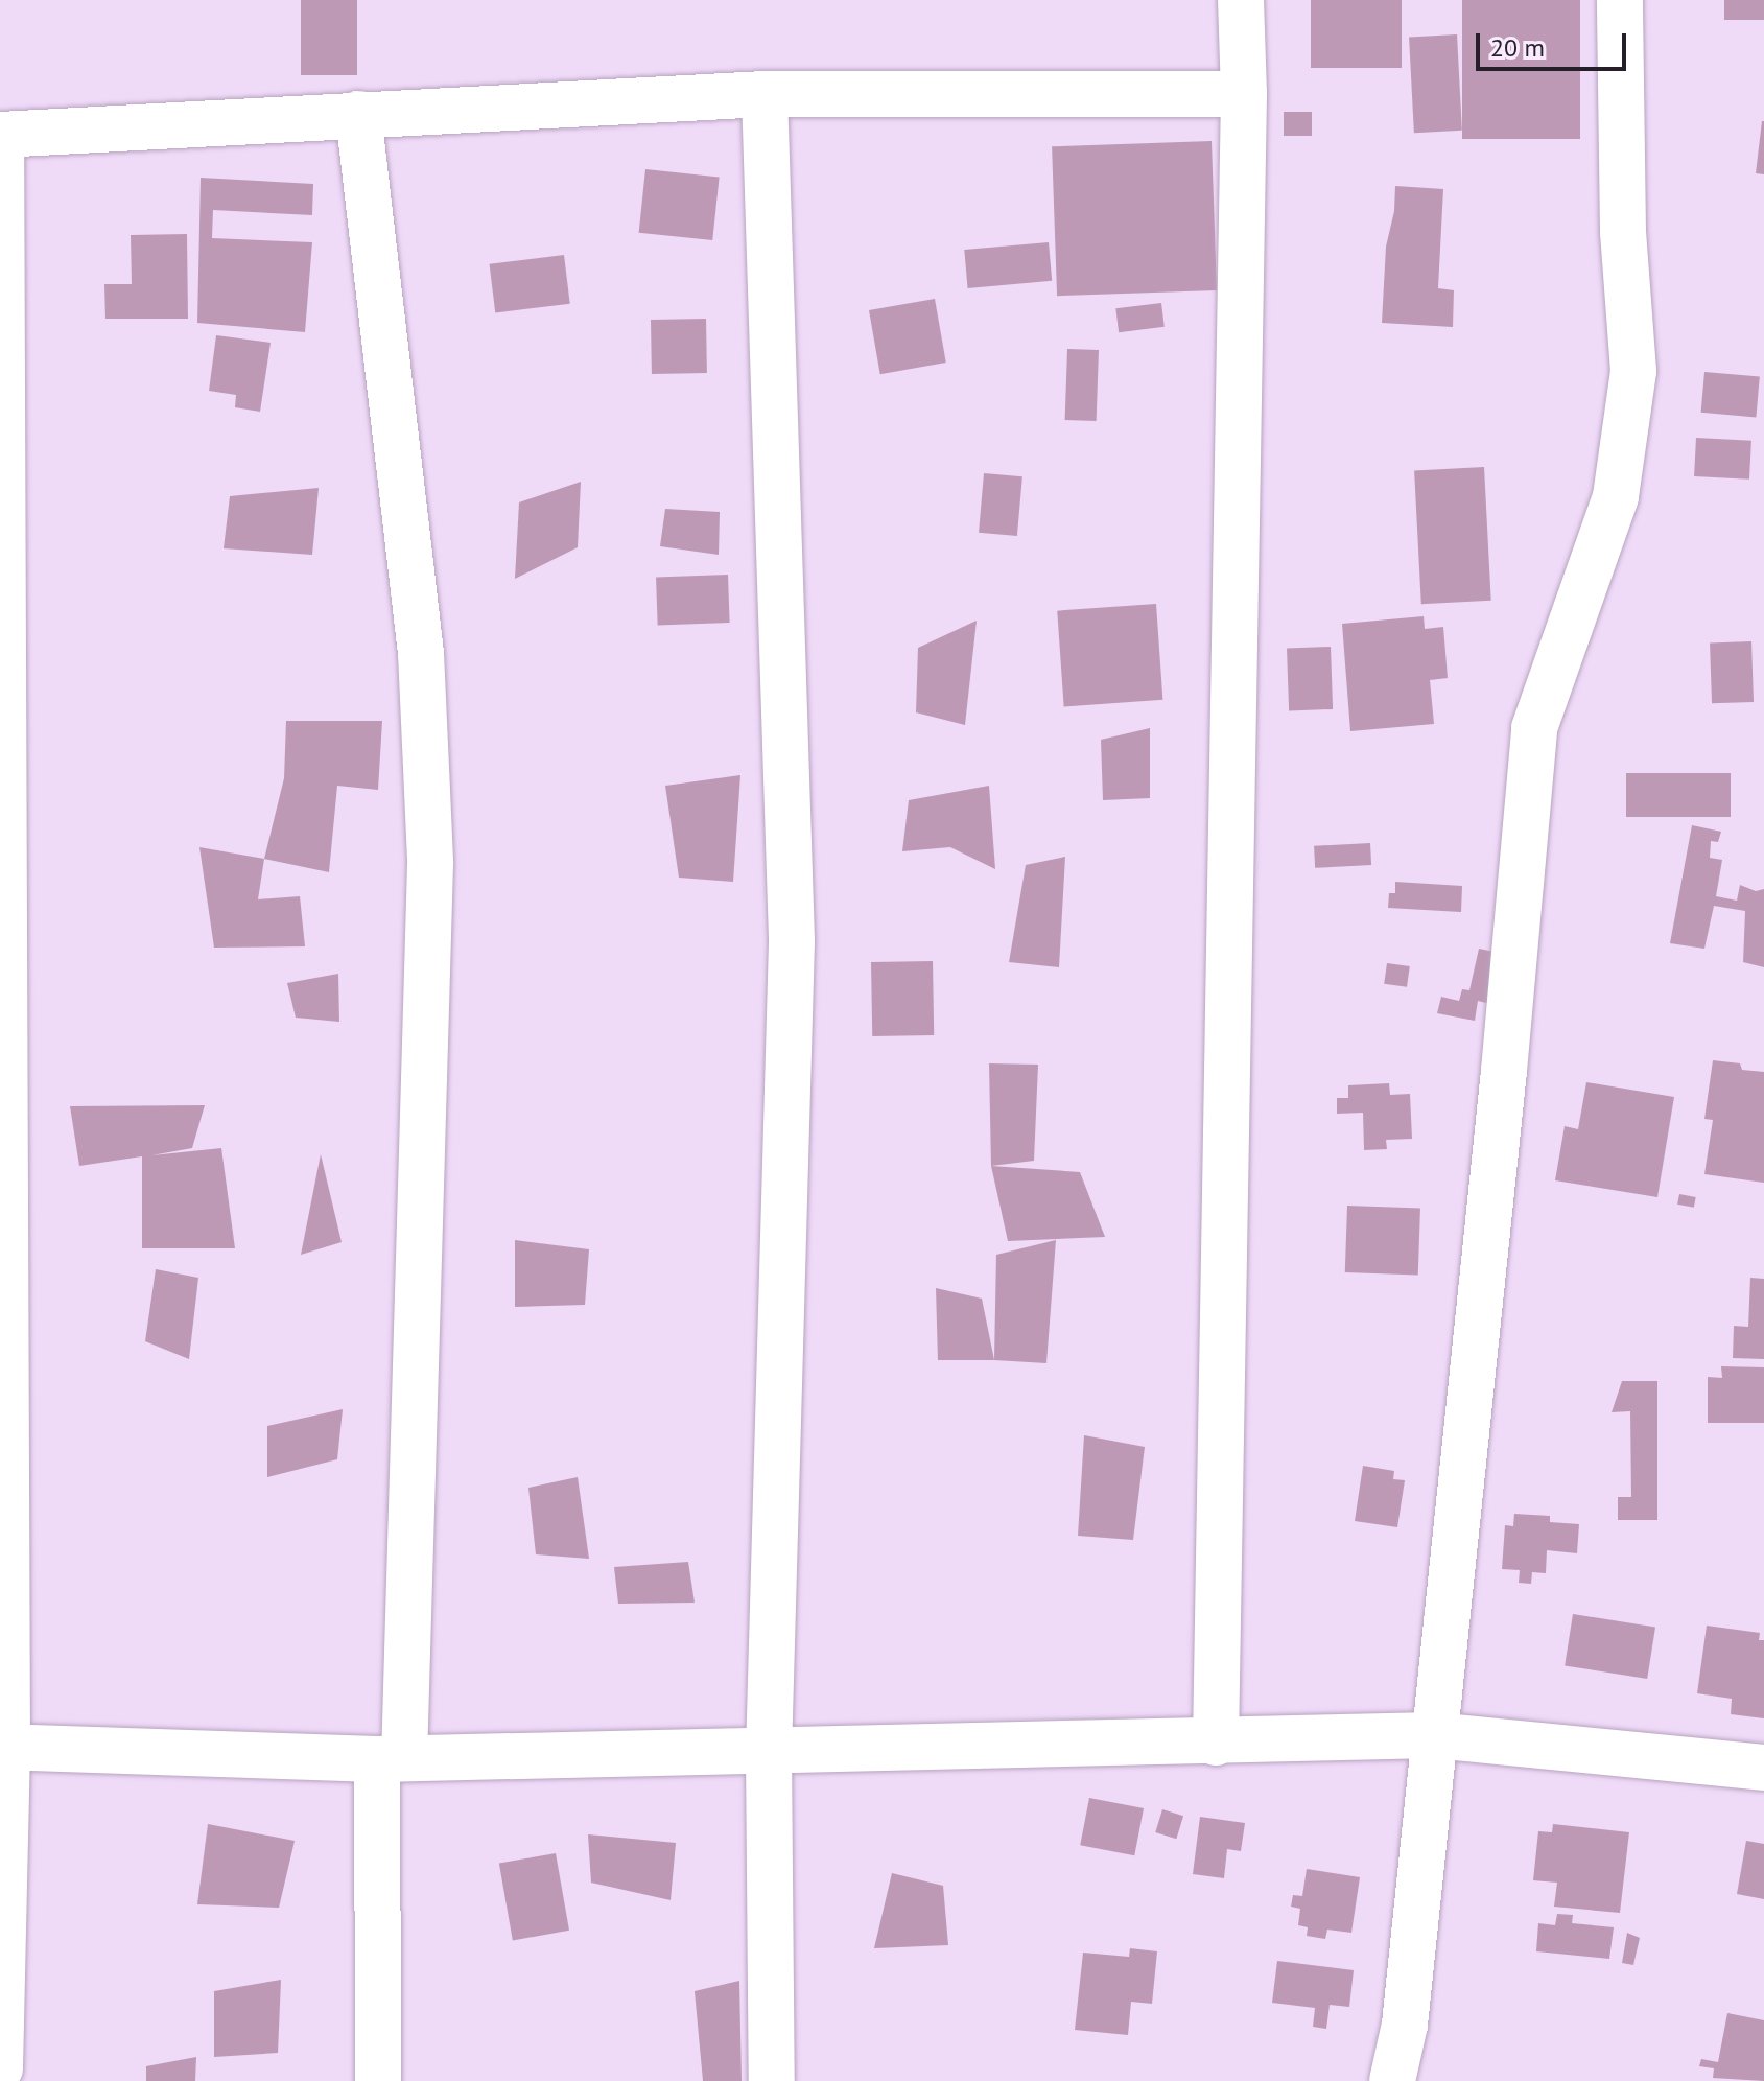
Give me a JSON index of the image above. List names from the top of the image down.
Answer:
{
  "scale_bar": "20 m"
}
